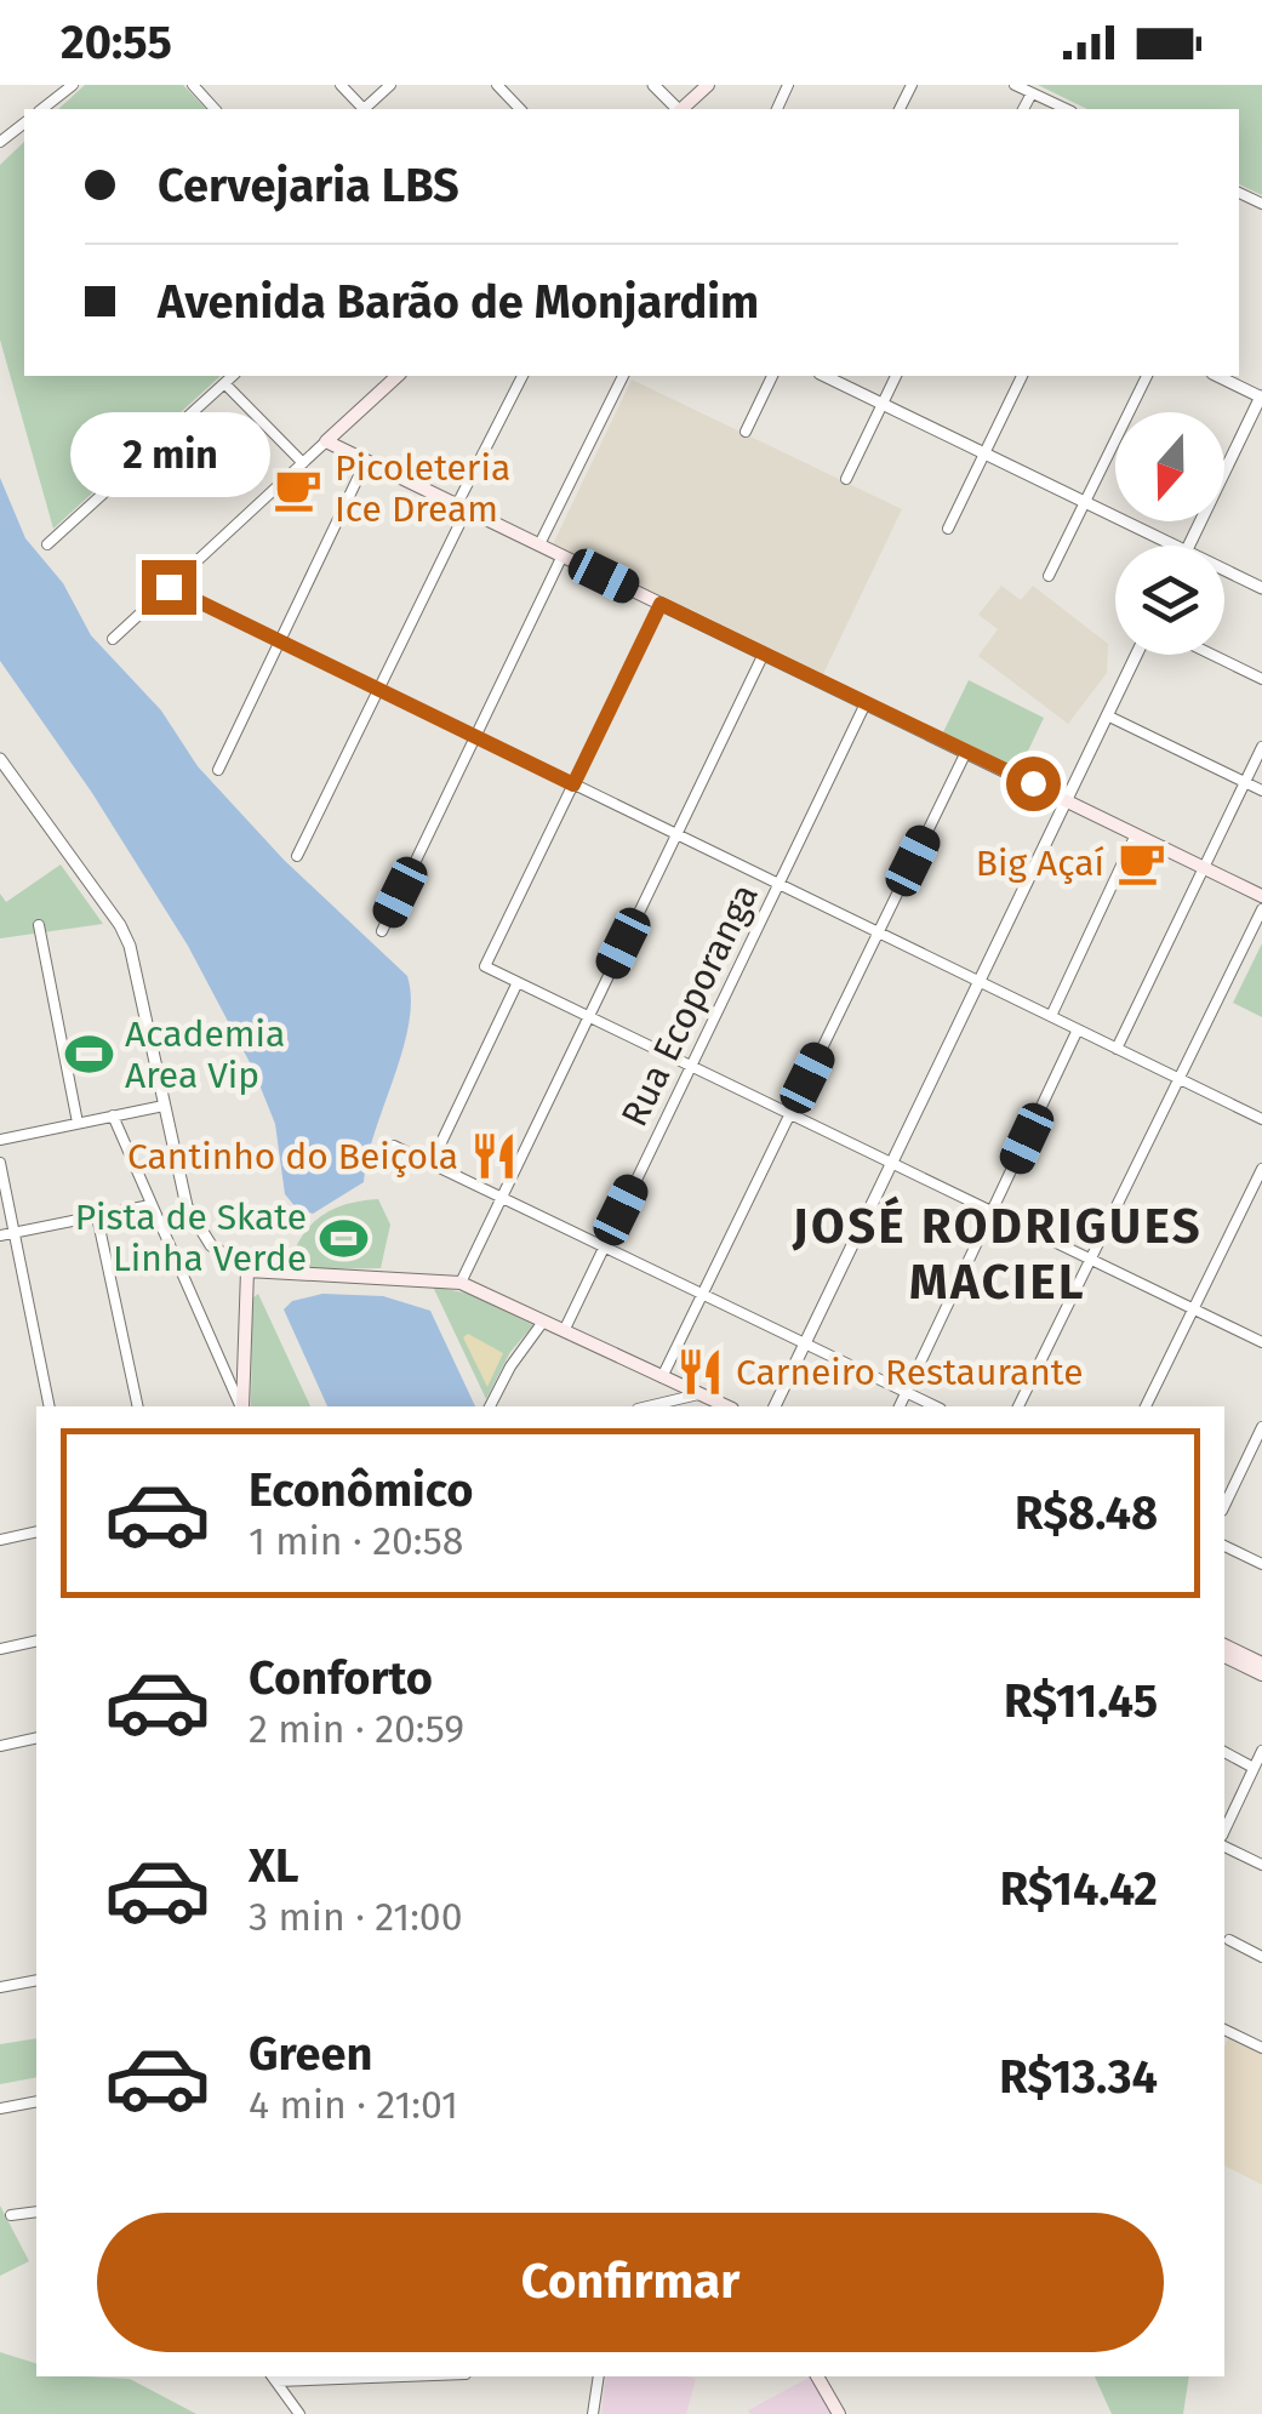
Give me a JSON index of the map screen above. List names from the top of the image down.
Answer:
{
  "streets": {
    "street": ["Rua Ecoporanga"]
  },
  "districts": ["JOSÉ RODRIGUES MACIEL"],
  "places": {
    "cafe": ["Picoleteria Ice Dream", "Big Açaí"],
    "sports": ["Academia Area Vip", "Pista de Skate Linha Verde"],
    "restaurant": ["Cantinho do Beiçola", "Carneiro Restaurante"]
  },
  "north": "bottom",
  "page": {
    "status": "20:55",
    "banner": ["Cervejaria LBS", "Avenida Barão de Monjardim"],
    "bubble": "2 min",
    "list": [
      {
        "name": "Econômico",
        "note": "1 min · 20:58",
        "value": "R$8.48"
      },
      {
        "name": "Conforto",
        "note": "2 min · 20:59",
        "value": "R$11.45"
      },
      {
        "name": "XL",
        "note": "3 min · 21:00",
        "value": "R$14.42"
      },
      {
        "name": "Green",
        "note": "4 min · 21:01",
        "value": "R$13.34"
      }
    ],
    "buttons": "Confirmar"
  }
}
